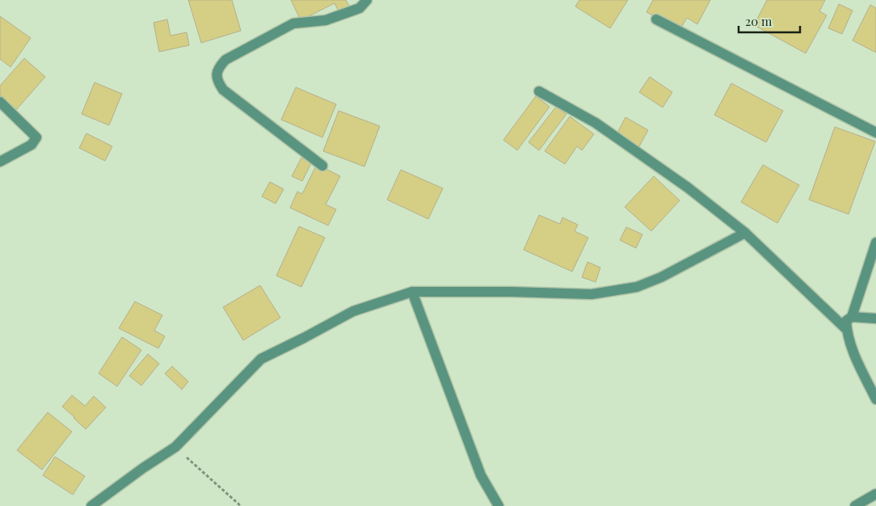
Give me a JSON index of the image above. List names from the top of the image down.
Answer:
{
  "scale_bar": "20 m"
}
